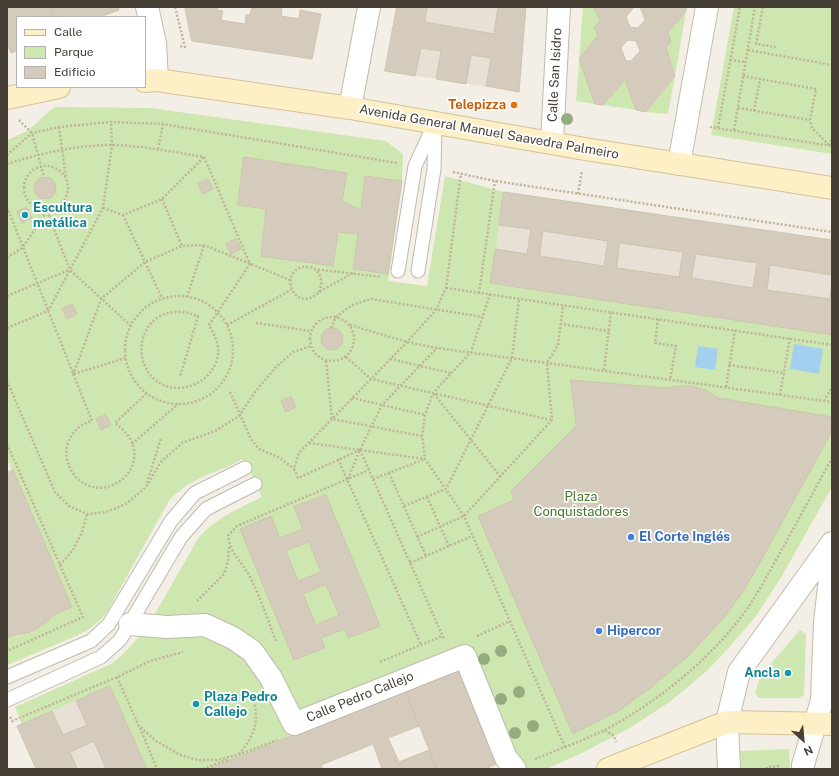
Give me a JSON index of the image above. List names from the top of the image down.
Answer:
{
  "streets": {
    "street": ["Calle San Isidro", "Avenida General Manuel Saavedra Palmeiro", "Calle Pedro Callejo"]
  },
  "crossings": [
    ["Calle San Isidro", "Avenida General Manuel Saavedra Palmeiro"]
  ],
  "parks": ["Plaza Conquistadores"],
  "places": [
    "Telepizza",
    "Escultura metálica",
    "El Corte Inglés",
    "Hipercor",
    "Ancla",
    "Plaza Pedro Callejo"
  ],
  "legend": ["Calle", "Parque", "Edificio"],
  "north": "bottom right"
}
